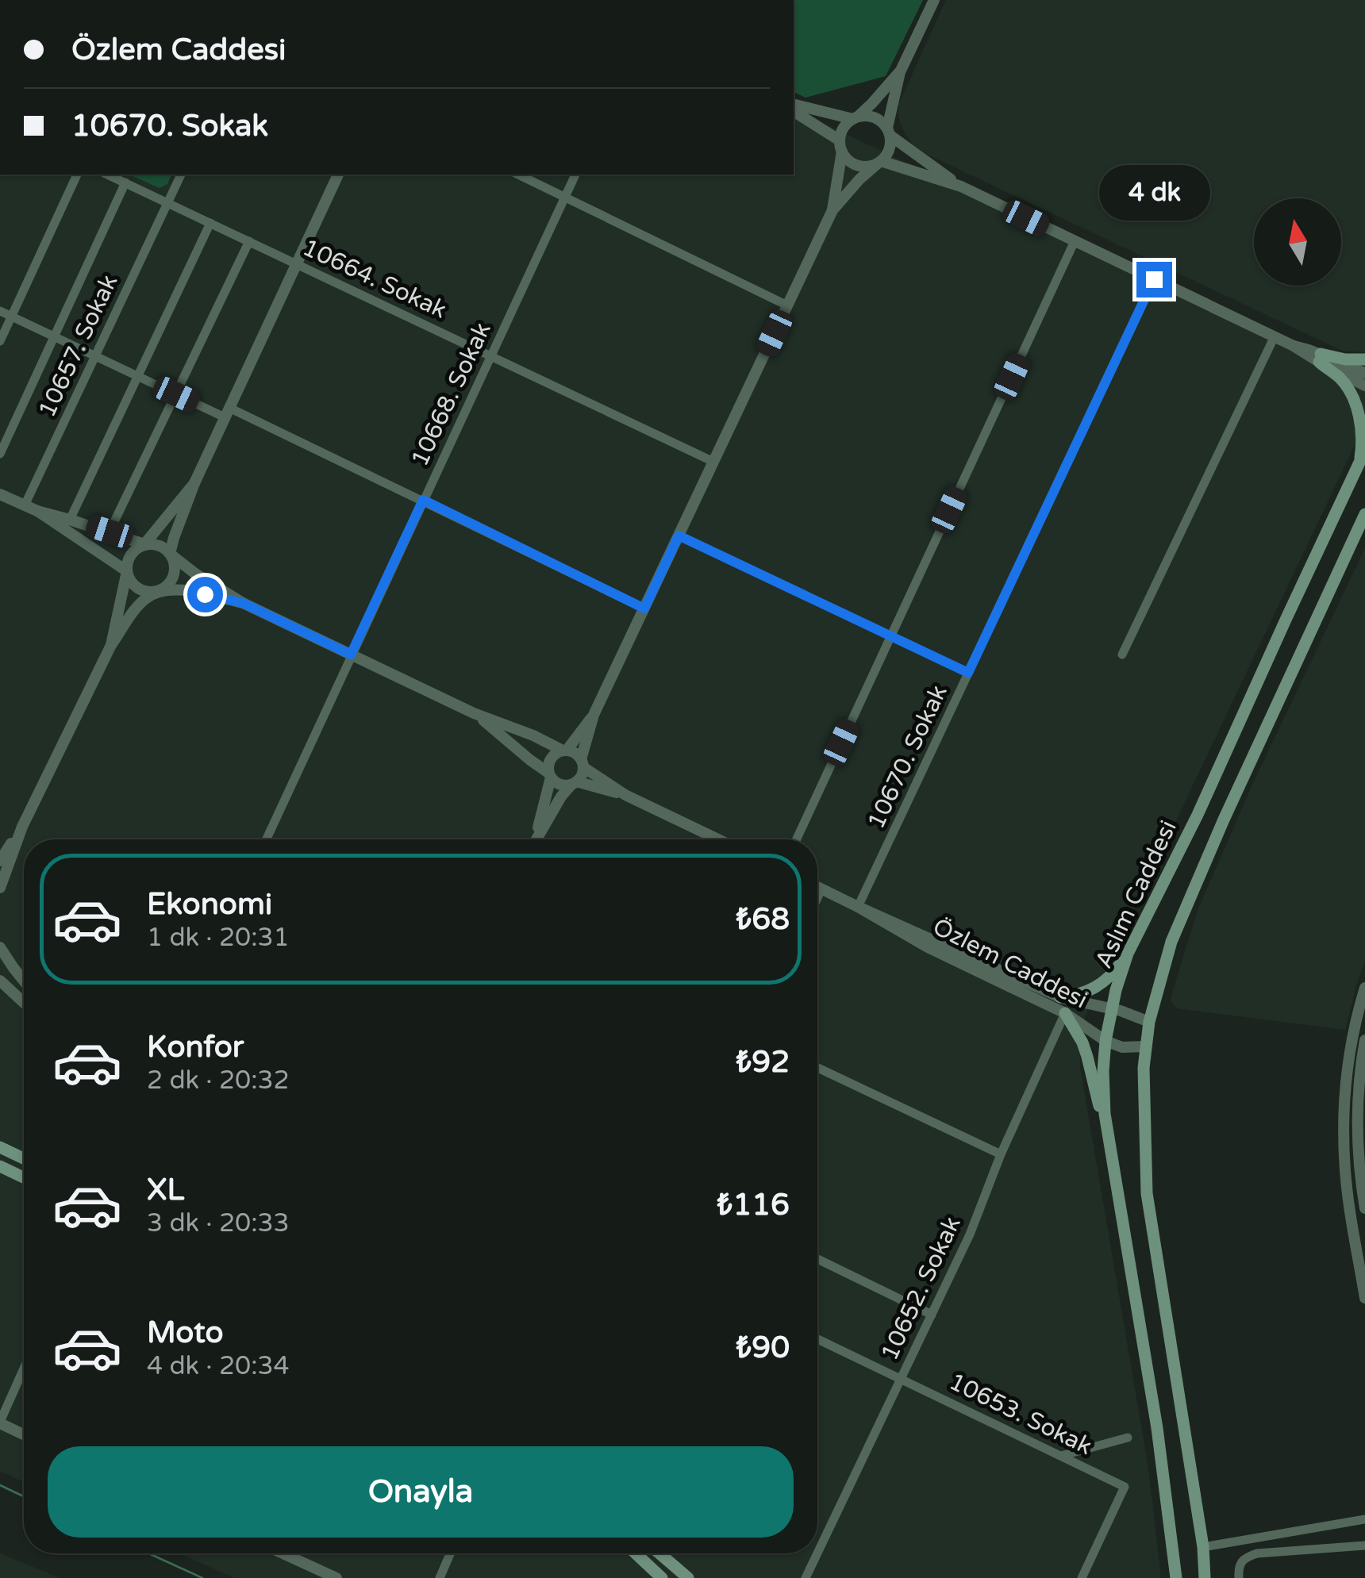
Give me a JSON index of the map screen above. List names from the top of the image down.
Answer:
{
  "streets": {
    "main road": ["Aslım Caddesi"],
    "street": [
      "10664. Sokak",
      "10657. Sokak",
      "10668. Sokak",
      "10670. Sokak",
      "Özlem Caddesi",
      "10652. Sokak",
      "10653. Sokak"
    ]
  },
  "crossings": [
    ["10664. Sokak", "10657. Sokak"],
    ["10664. Sokak", "10668. Sokak"],
    ["10670. Sokak", "Özlem Caddesi"],
    ["Aslım Caddesi", "Özlem Caddesi"],
    ["Özlem Caddesi", "10652. Sokak"],
    ["10652. Sokak", "10653. Sokak"]
  ],
  "north": "top",
  "page": {
    "banner": ["Özlem Caddesi", "10670. Sokak"],
    "bubble": "4 dk",
    "list": [
      {
        "name": "Ekonomi",
        "note": "1 dk · 20:31",
        "value": "₺68"
      },
      {
        "name": "Konfor",
        "note": "2 dk · 20:32",
        "value": "₺92"
      },
      {
        "name": "XL",
        "note": "3 dk · 20:33",
        "value": "₺116"
      },
      {
        "name": "Moto",
        "note": "4 dk · 20:34",
        "value": "₺90"
      }
    ],
    "buttons": "Onayla"
  }
}
